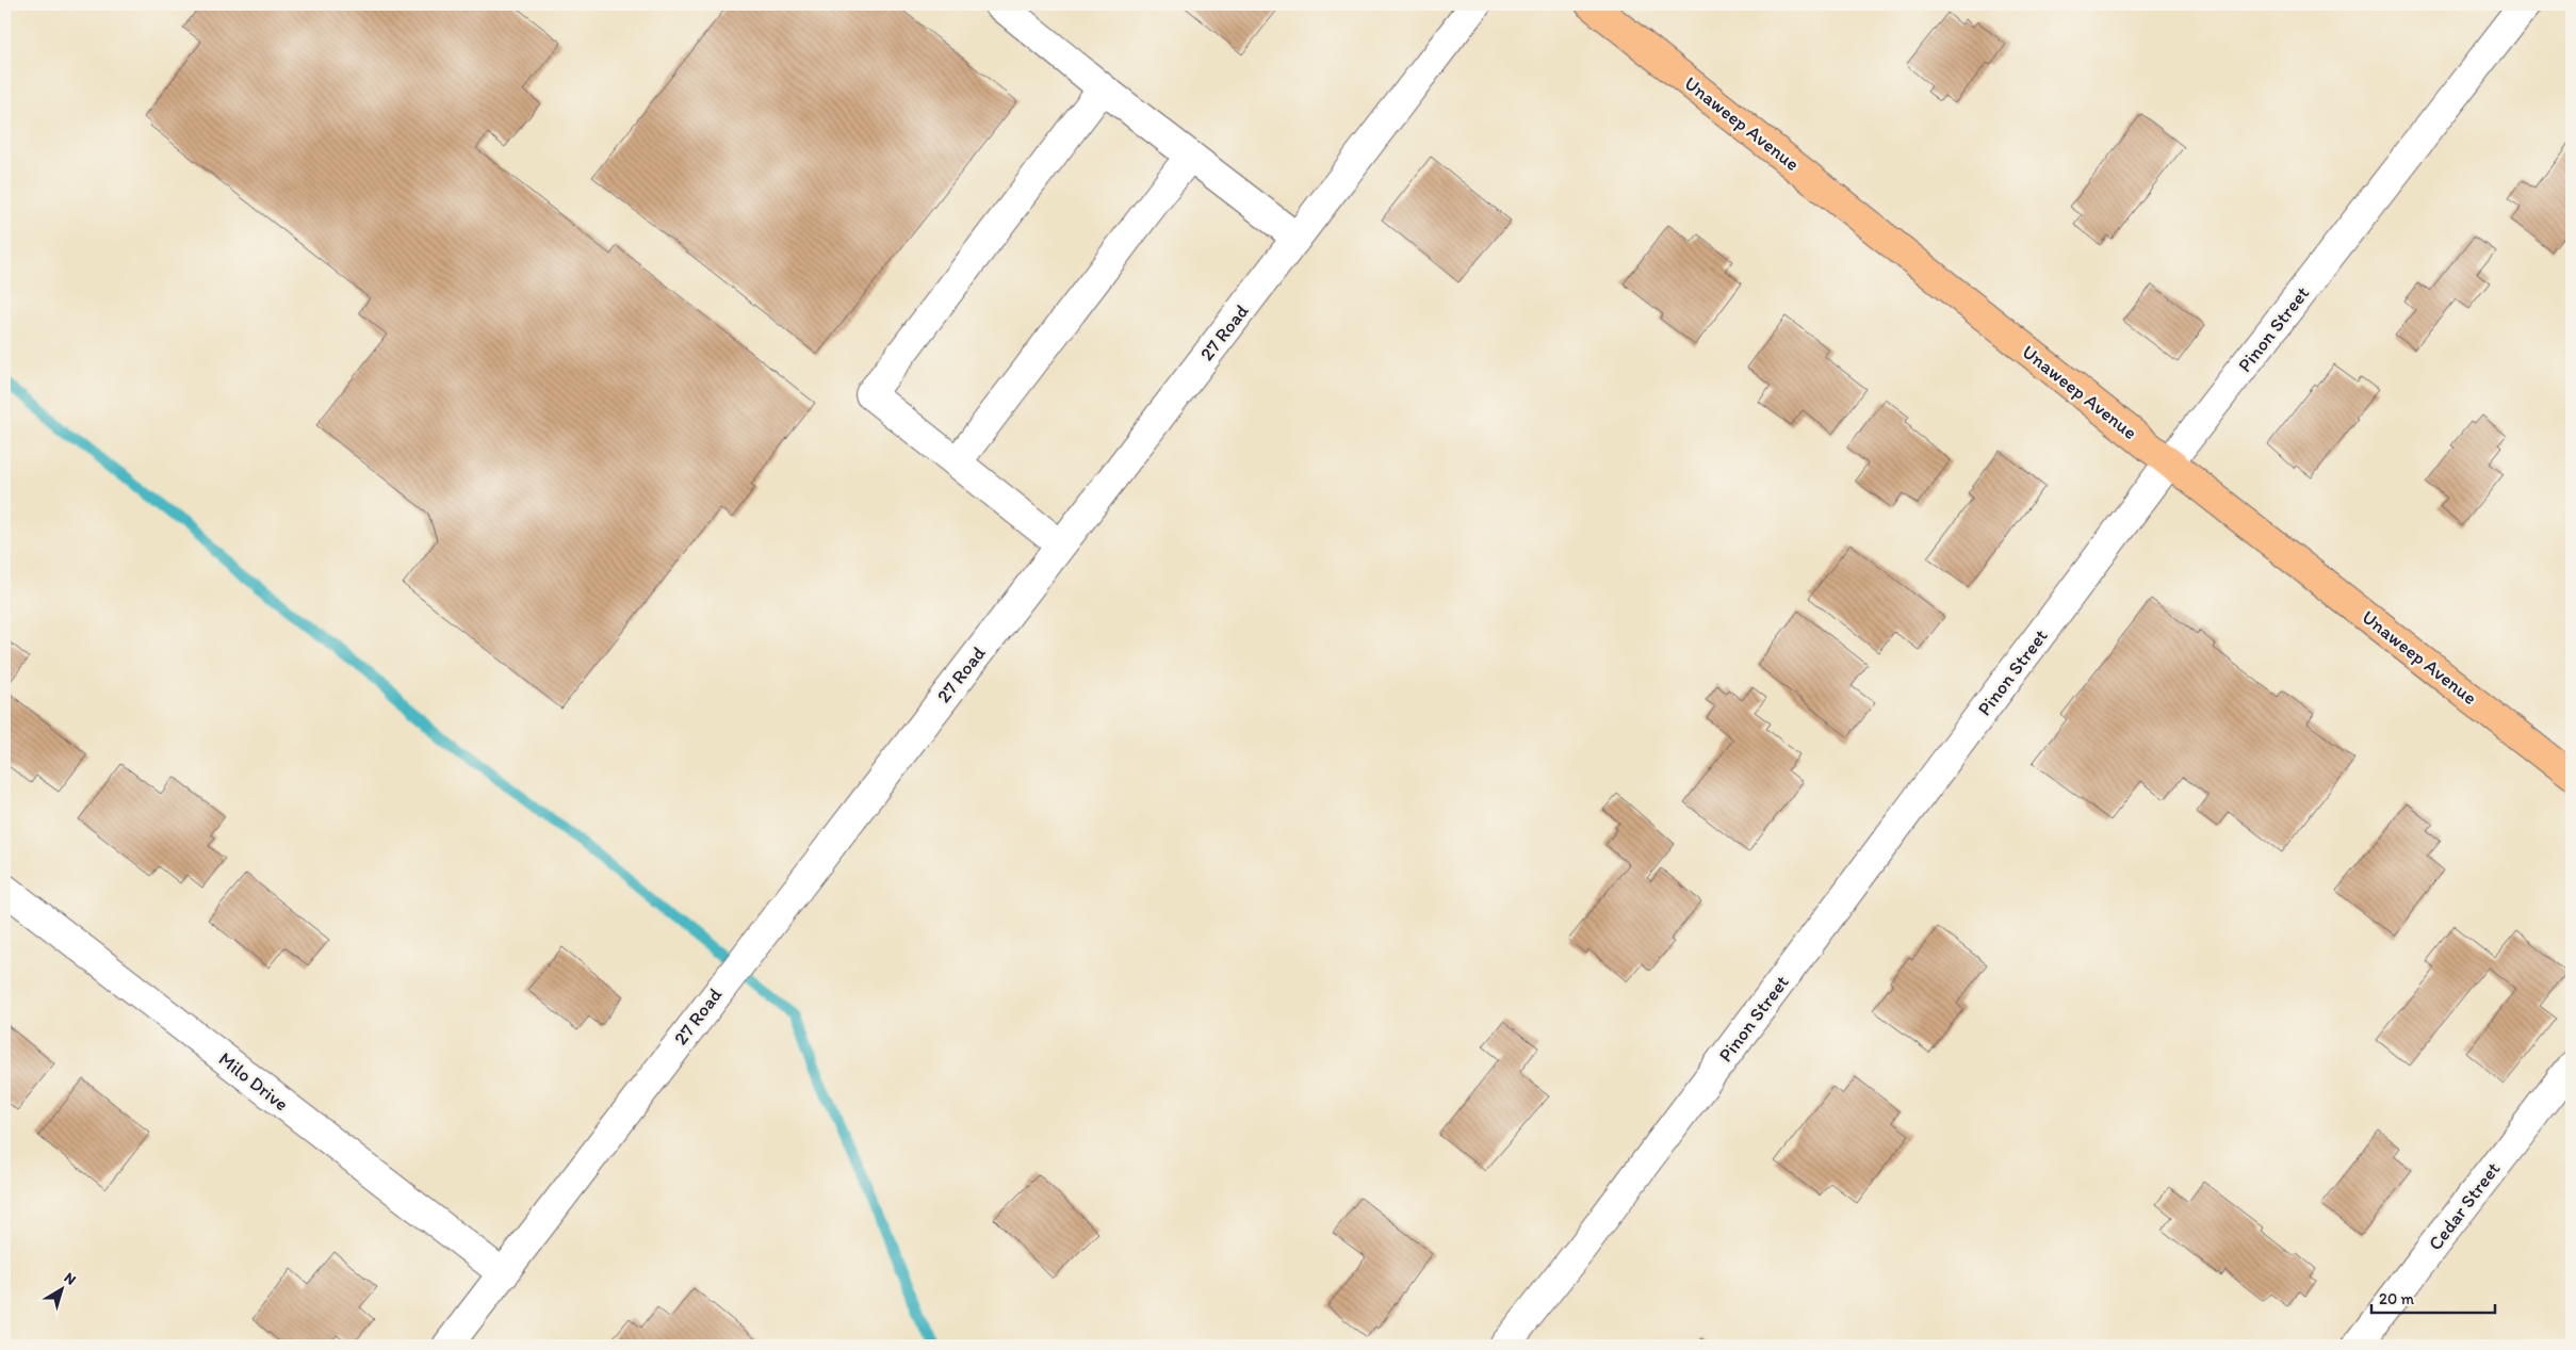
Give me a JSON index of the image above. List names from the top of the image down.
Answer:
{
  "streets": {
    "main road": ["Unaweep Avenue"],
    "street": [
      "Pinon Street",
      "27 Road",
      "Milo Drive",
      "Cedar Street"
    ]
  },
  "crossings": [
    ["Unaweep Avenue", "Pinon Street"],
    ["27 Road", "Milo Drive"]
  ],
  "scale_bar": "20 m",
  "north": "top right"
}
